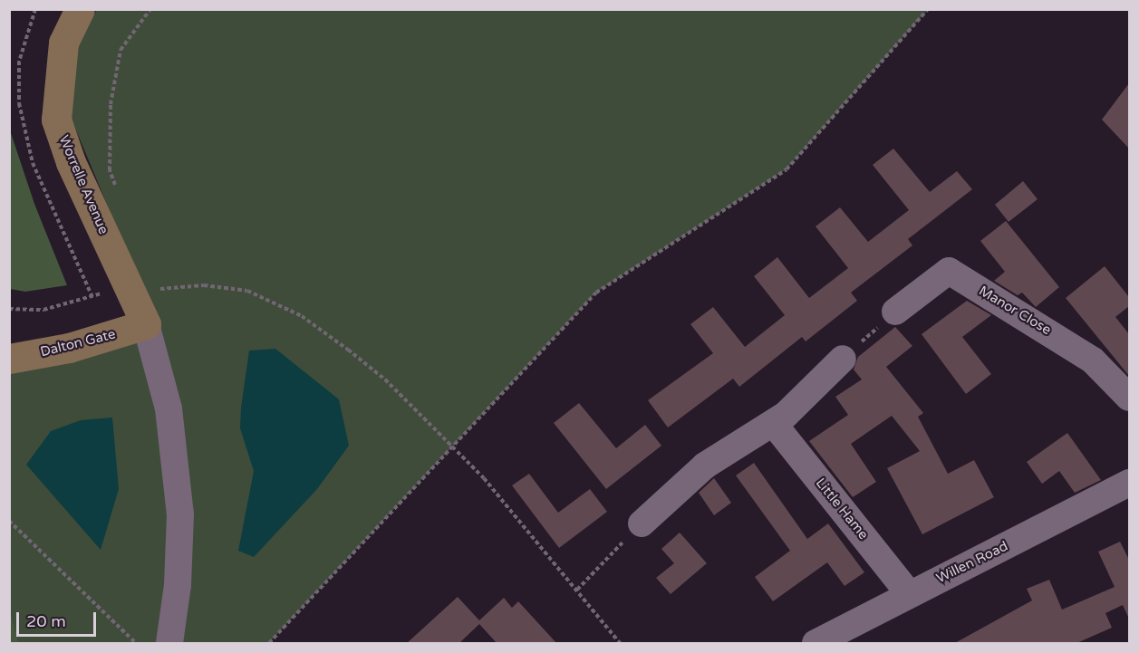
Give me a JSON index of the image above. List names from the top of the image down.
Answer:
{
  "streets": {
    "street": [
      "Worrelle Avenue",
      "Manor Close",
      "Dalton Gate",
      "Little Hame",
      "Willen Road"
    ]
  },
  "crossings": [
    ["Worrelle Avenue", "Dalton Gate"],
    ["Little Hame", "Willen Road"]
  ],
  "scale_bar": "20 m"
}
